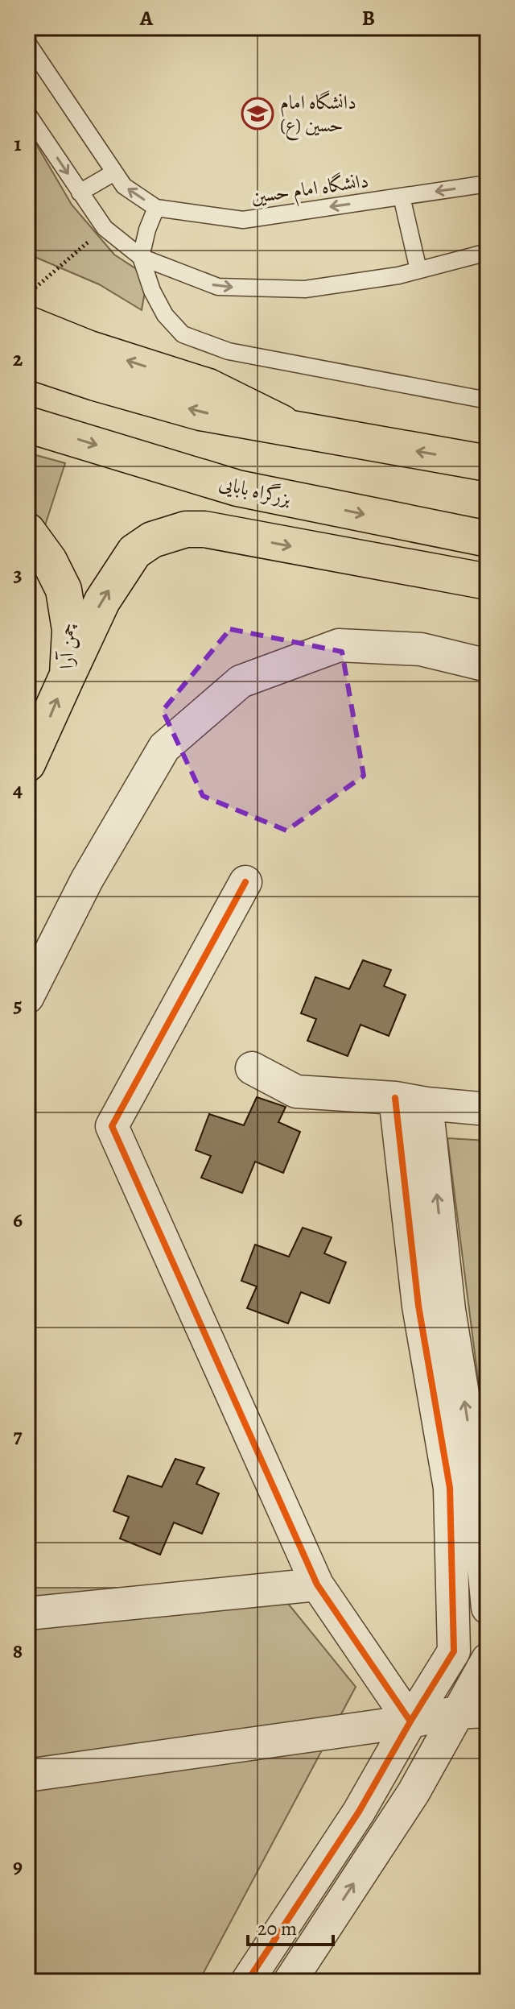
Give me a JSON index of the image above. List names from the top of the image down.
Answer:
{
  "streets": {
    "main road": ["بزرگراه بابایی", "چمن آرا"],
    "lane": ["دانشگاه امام حسین"]
  },
  "one_way": ["چمن آرا"],
  "places": {
    "school or university": ["دانشگاه امام حسین (ع)"]
  },
  "scale_bar": "20 m",
  "grid": {
    "columns": ["A", "B"],
    "rows": [
      "1",
      "2",
      "3",
      "4",
      "5",
      "6",
      "7",
      "8",
      "9"
    ]
  }
}
